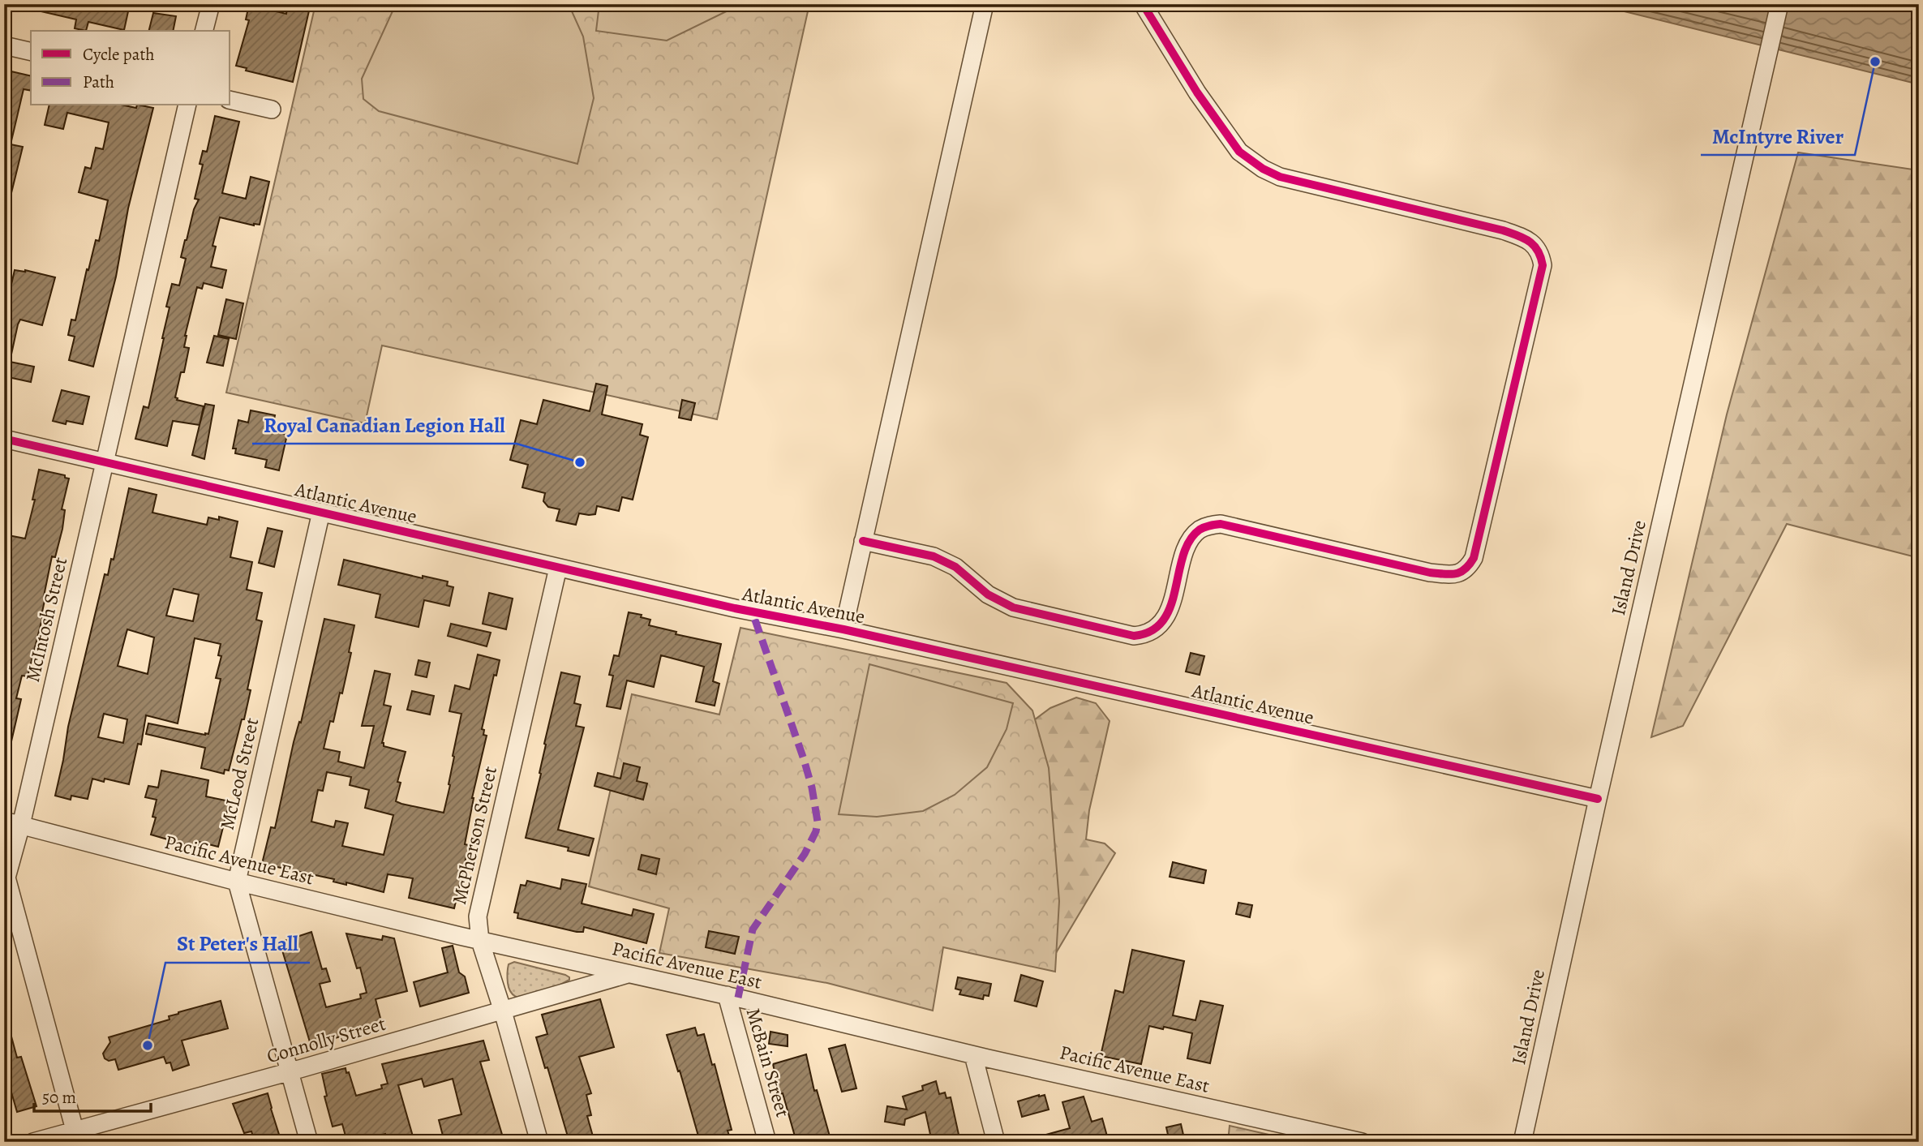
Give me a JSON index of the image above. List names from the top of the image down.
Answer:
{
  "streets": {
    "street": [
      "Atlantic Avenue",
      "Island Drive",
      "McIntosh Street",
      "McLeod Street",
      "McPherson Street",
      "Pacific Avenue East",
      "Connolly Street",
      "McBain Street"
    ]
  },
  "crossings": [
    ["Atlantic Avenue", "Island Drive"],
    ["Atlantic Avenue", "McIntosh Street"],
    ["Atlantic Avenue", "McLeod Street"],
    ["Atlantic Avenue", "McPherson Street"],
    ["McIntosh Street", "Pacific Avenue East"],
    ["McIntosh Street", "Connolly Street"],
    ["McLeod Street", "Pacific Avenue East"],
    ["McLeod Street", "Connolly Street"],
    ["McPherson Street", "Pacific Avenue East"],
    ["McPherson Street", "Connolly Street"],
    ["Pacific Avenue East", "Connolly Street"],
    ["Pacific Avenue East", "McBain Street"]
  ],
  "places": ["McIntyre River", "Royal Canadian Legion Hall", "St Peter's Hall"],
  "legend": ["Cycle path", "Path"],
  "scale_bar": "50 m"
}
